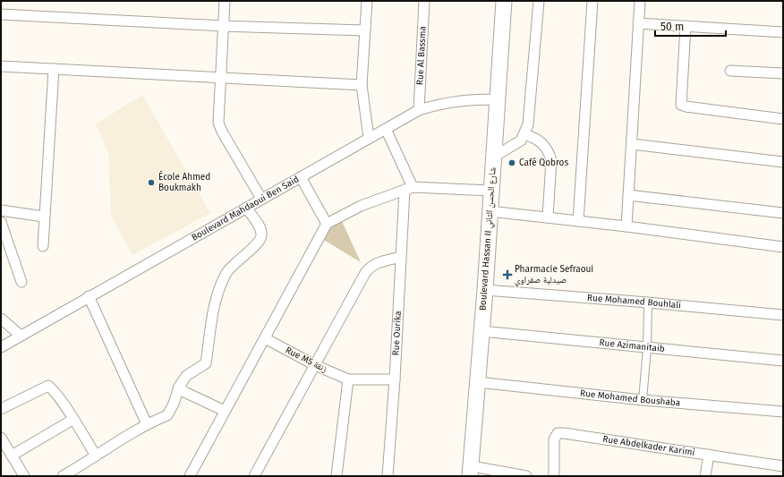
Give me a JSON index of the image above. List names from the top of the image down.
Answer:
{
  "streets": {
    "main road": ["Boulevard Hassan II شارع الحسن الثاني"],
    "street": [
      "Rue Al Bassma",
      "Boulevard Mahdaoui Ben Said",
      "Rue Mohamed Bouhlali",
      "Rue Ourika",
      "Rue Azimanitaib",
      "Rue M5 زنقة",
      "Rue Mohamed Boushaba",
      "Rue Abdelkader Karimi"
    ]
  },
  "crossings": [
    ["Rue Al Bassma", "Boulevard Mahdaoui Ben Said"],
    ["Boulevard Mahdaoui Ben Said", "Boulevard Hassan II شارع الحسن الثاني"],
    ["Boulevard Mahdaoui Ben Said", "Rue Ourika"],
    ["Boulevard Hassan II شارع الحسن الثاني", "Rue Mohamed Bouhlali"],
    ["Boulevard Hassan II شارع الحسن الثاني", "Rue Azimanitaib"],
    ["Boulevard Hassan II شارع الحسن الثاني", "Rue Mohamed Boushaba"]
  ],
  "places": {
    "other": ["Café Qobros", "École Ahmed Boukmakh"],
    "health": ["Pharmacie Sefraoui صيدلية صفراوي"]
  },
  "scale_bar": "50 m"
}
